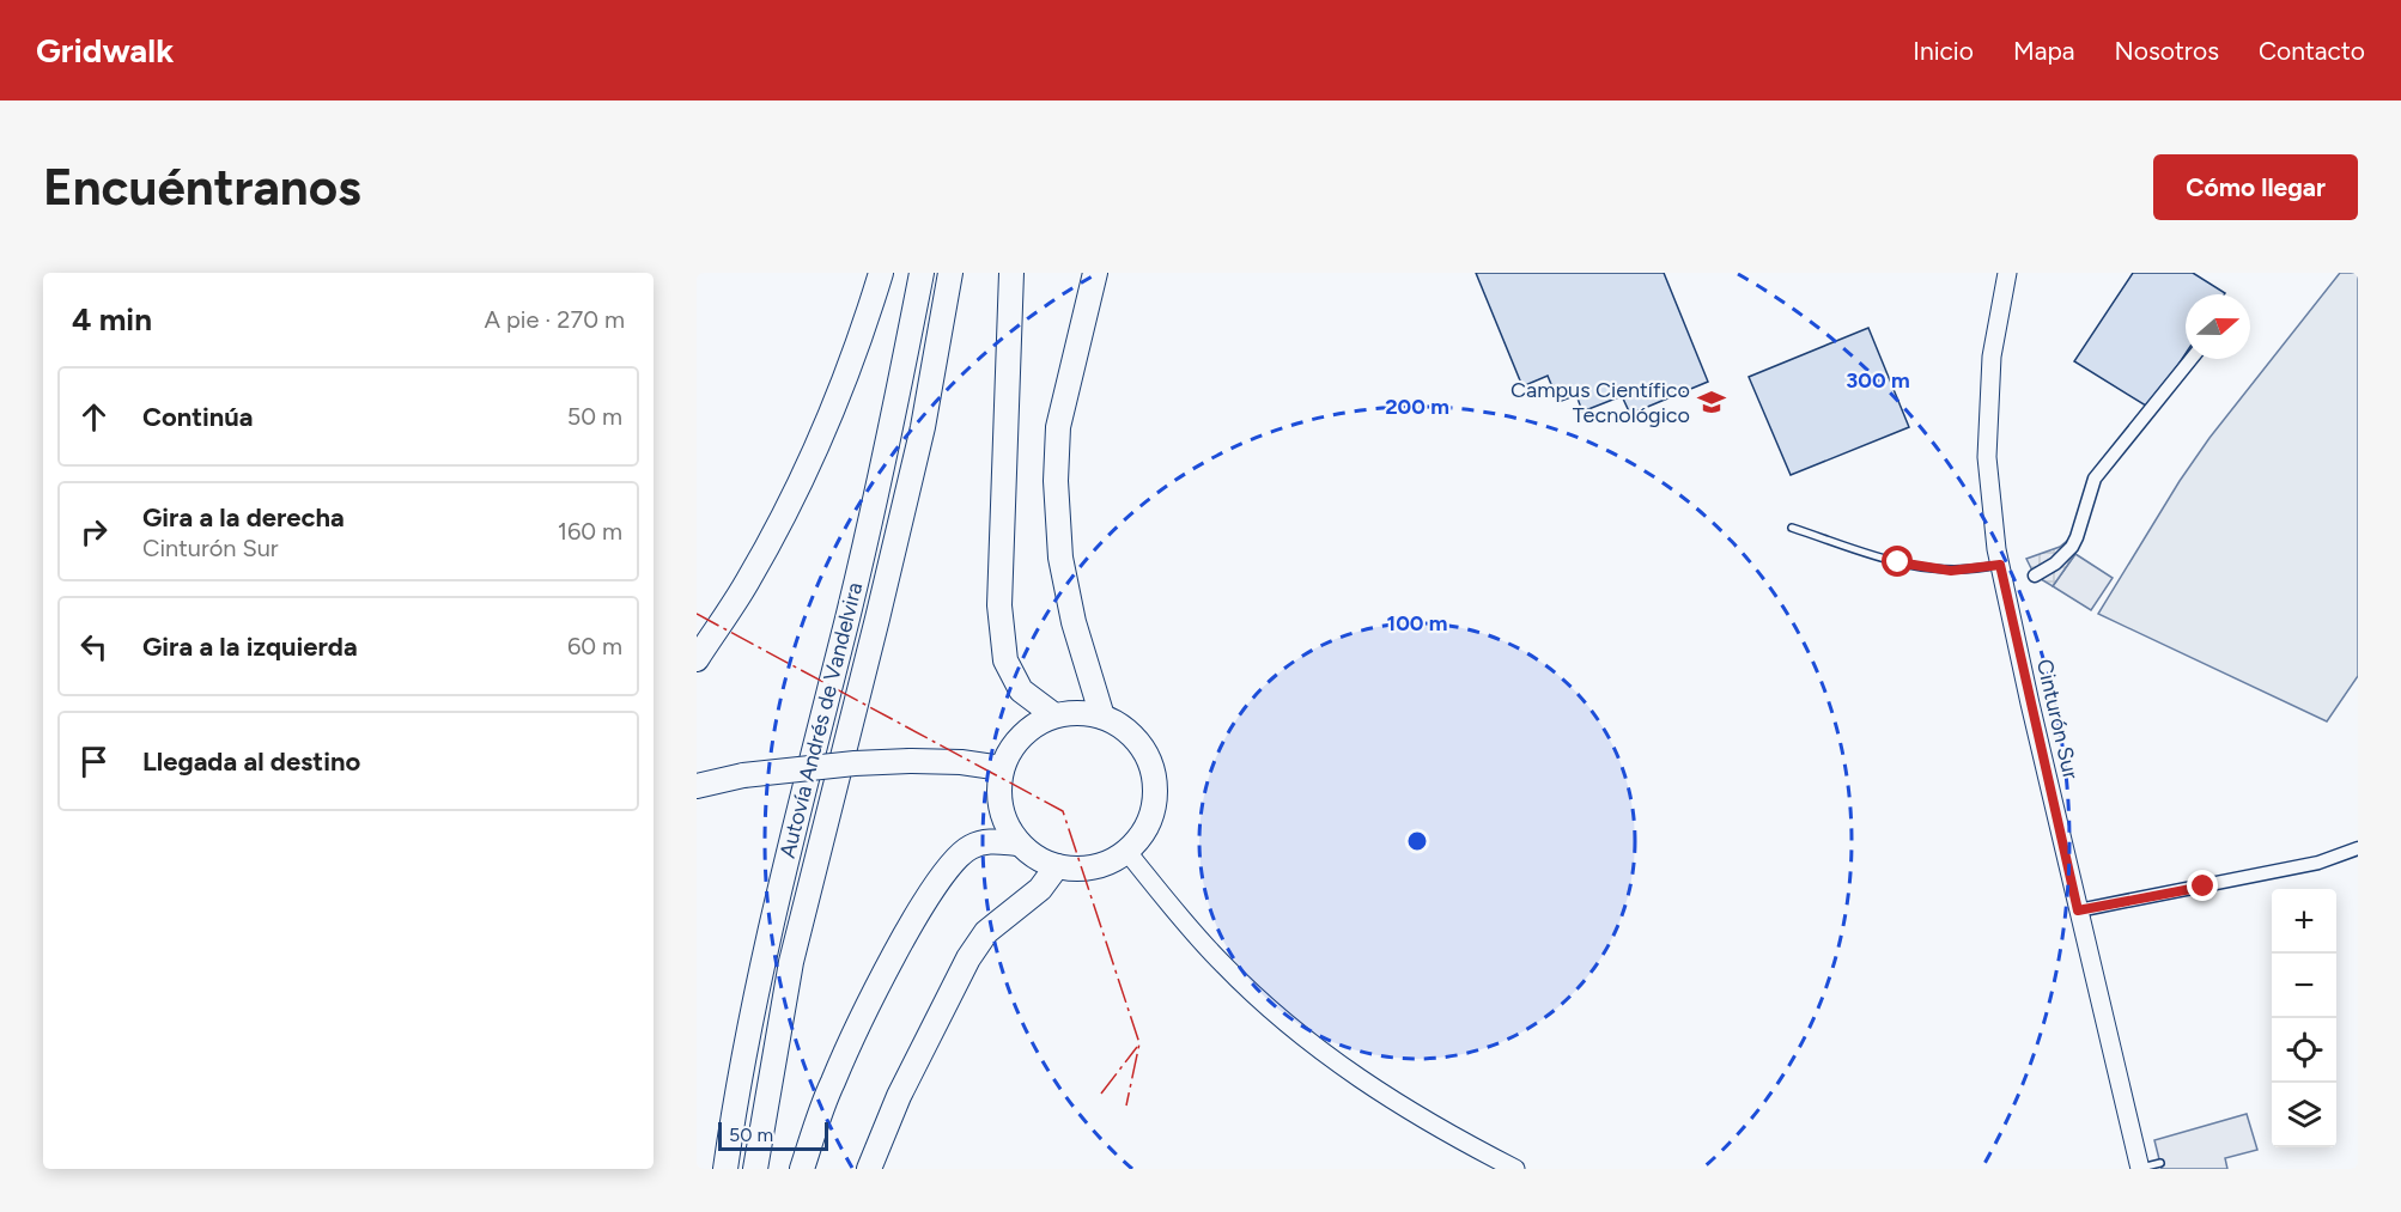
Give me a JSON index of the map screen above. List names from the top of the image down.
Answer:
{
  "streets": {
    "highway": ["Autovía Andrés de Vandelvira"],
    "main road": ["Cinturón Sur"]
  },
  "places": {
    "school or university": ["Campus Científico Tecnológico"]
  },
  "scale_bar": "50 m",
  "north": "right",
  "page": {
    "header": "Gridwalk",
    "nav": [
      "Inicio",
      "Mapa",
      "Nosotros",
      "Contacto"
    ],
    "buttons": "Cómo llegar",
    "title": "Encuéntranos",
    "heading": ["4 min", "A pie · 270 m"],
    "list": [
      ["Continúa", "50 m"],
      ["Gira a la derecha", "Cinturón Sur", "160 m"],
      ["Gira a la izquierda", "60 m"],
      "Llegada al destino"
    ],
    "map_buttons": ["+", "−"],
    "scale": "50 m"
  },
  "rings": ["300 m", "200 m", "100 m"]
}
